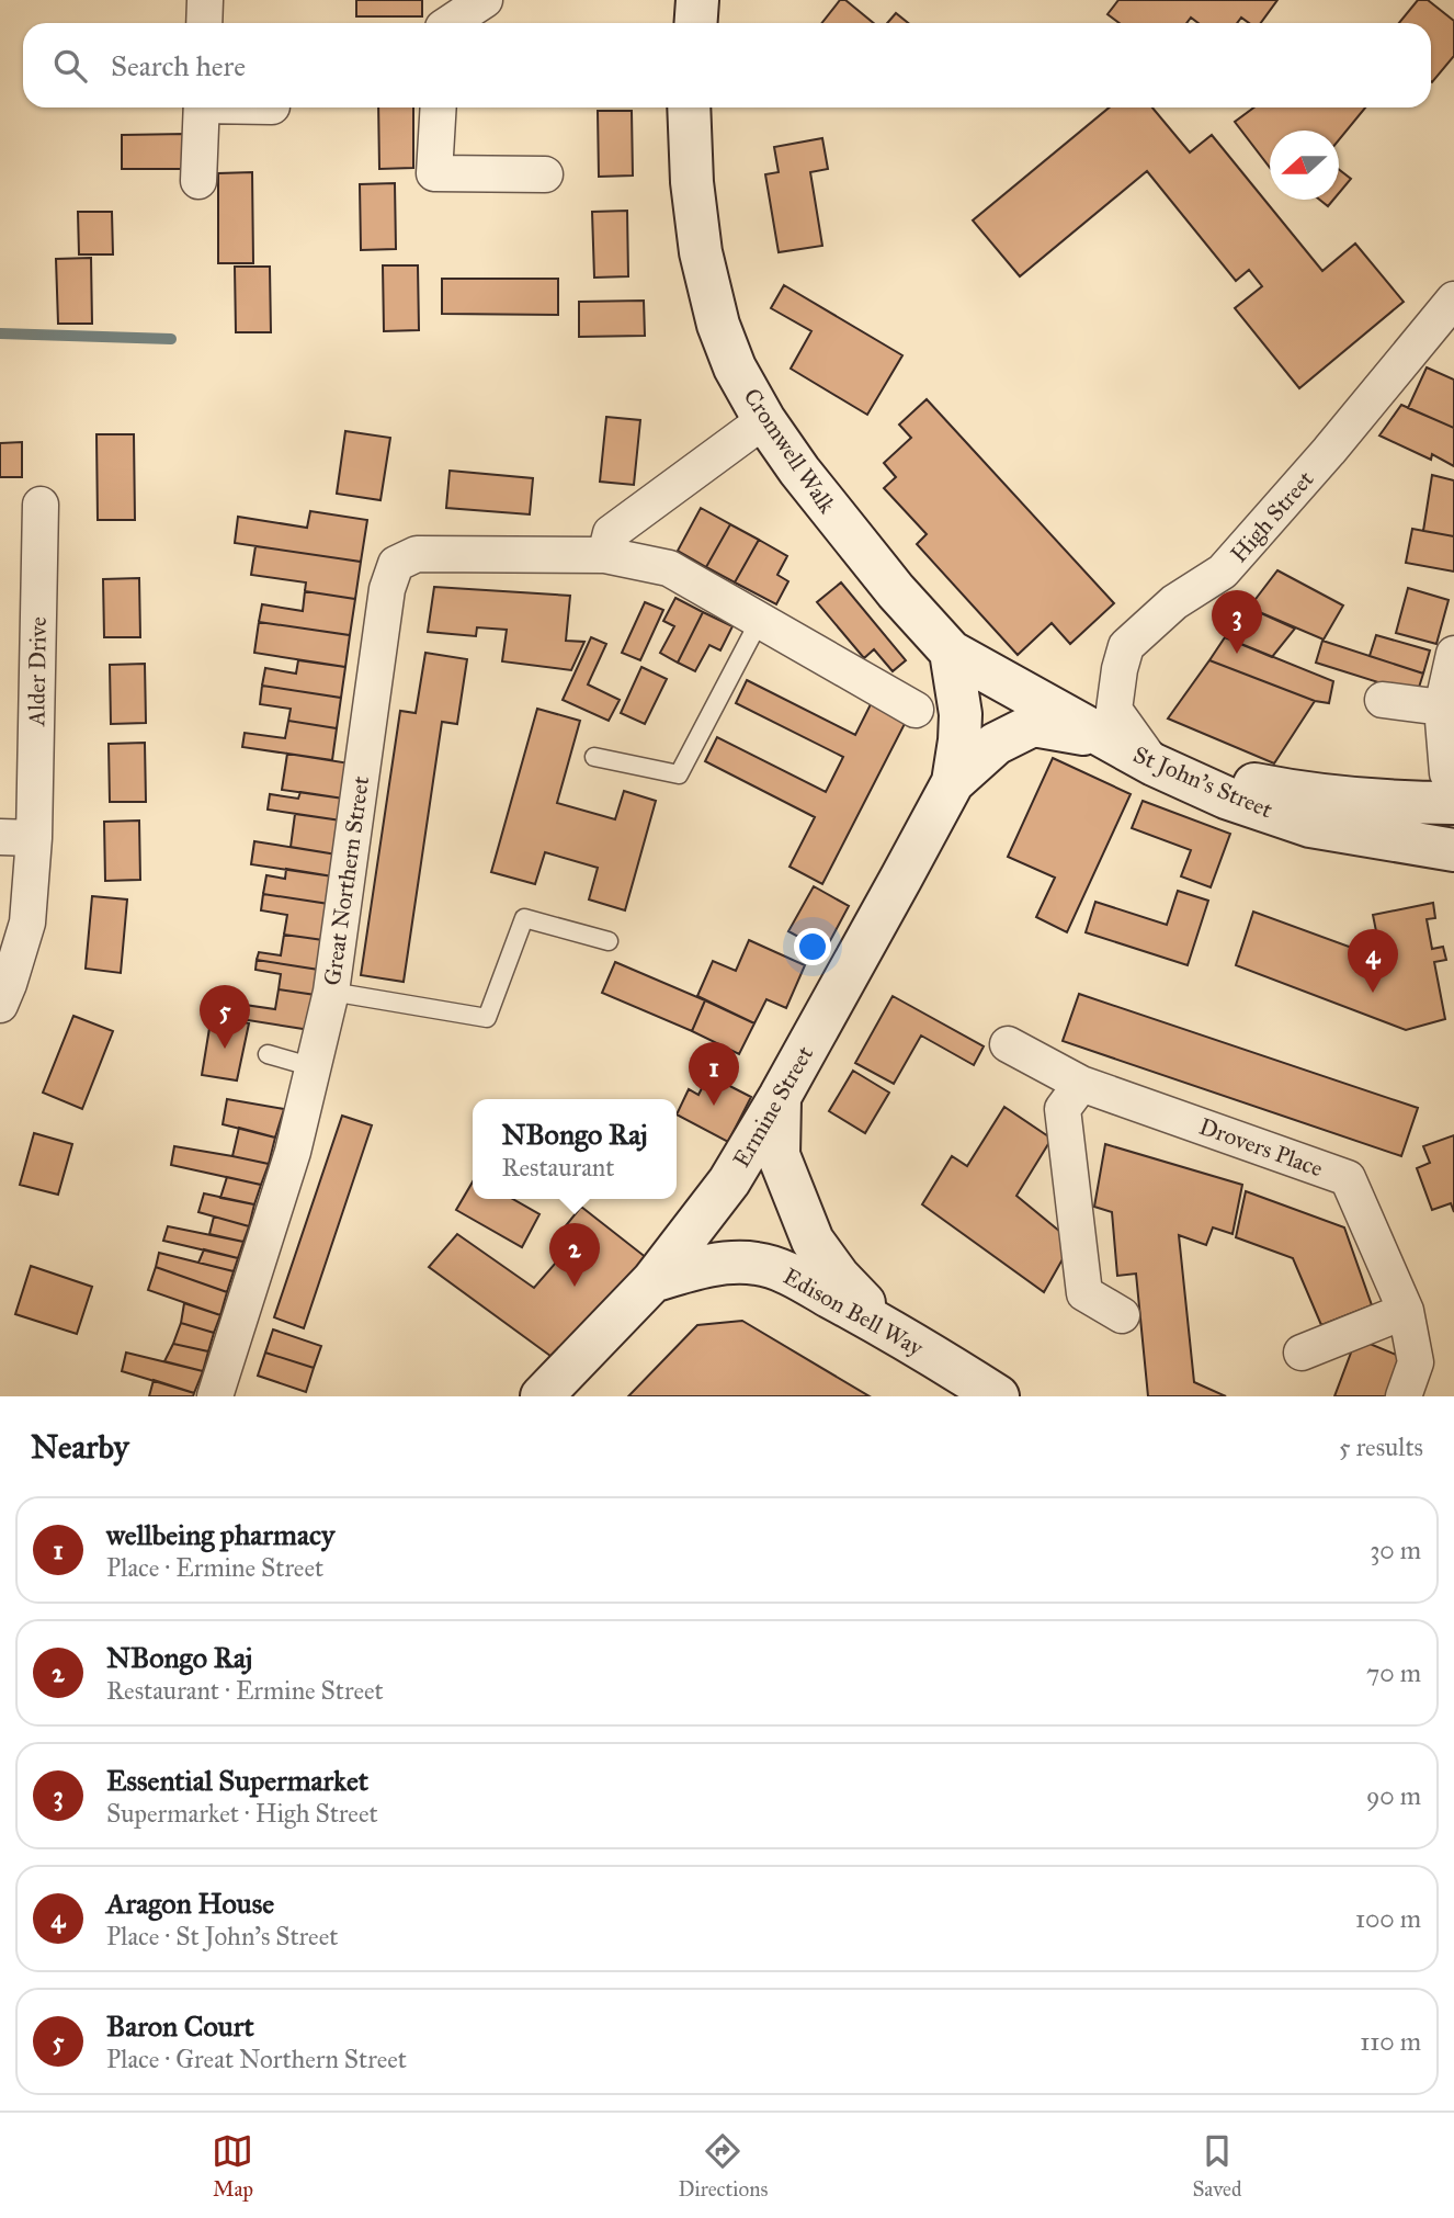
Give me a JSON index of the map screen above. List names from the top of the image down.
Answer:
{
  "streets": {
    "main road": [
      "Cromwell Walk",
      "St John's Street",
      "Ermine Street",
      "Edison Bell Way"
    ],
    "street": [
      "High Street",
      "Alder Drive",
      "Great Northern Street",
      "Drovers Place"
    ]
  },
  "crossings": [
    ["Cromwell Walk", "St John's Street"],
    ["Cromwell Walk", "Ermine Street"],
    ["High Street", "St John's Street"],
    ["St John's Street", "Ermine Street"],
    ["Ermine Street", "Edison Bell Way"]
  ],
  "north": "left",
  "page": {
    "search": "Search here",
    "pins": [
      "3",
      "4",
      "5",
      "1",
      "2"
    ],
    "popup": ["NBongo Raj", "Restaurant"],
    "heading": ["Nearby", "5 results"],
    "list": [
      {
        "mark": "1",
        "name": "wellbeing pharmacy",
        "note": "Place · Ermine Street",
        "value": "30 m"
      },
      {
        "mark": "2",
        "name": "NBongo Raj",
        "note": "Restaurant · Ermine Street",
        "value": "70 m"
      },
      {
        "mark": "3",
        "name": "Essential Supermarket",
        "note": "Supermarket · High Street",
        "value": "90 m"
      },
      {
        "mark": "4",
        "name": "Aragon House",
        "note": "Place · St John's Street",
        "value": "100 m"
      },
      {
        "mark": "5",
        "name": "Baron Court",
        "note": "Place · Great Northern Street",
        "value": "110 m"
      }
    ],
    "nav": ["Map", "Directions", "Saved"]
  }
}
